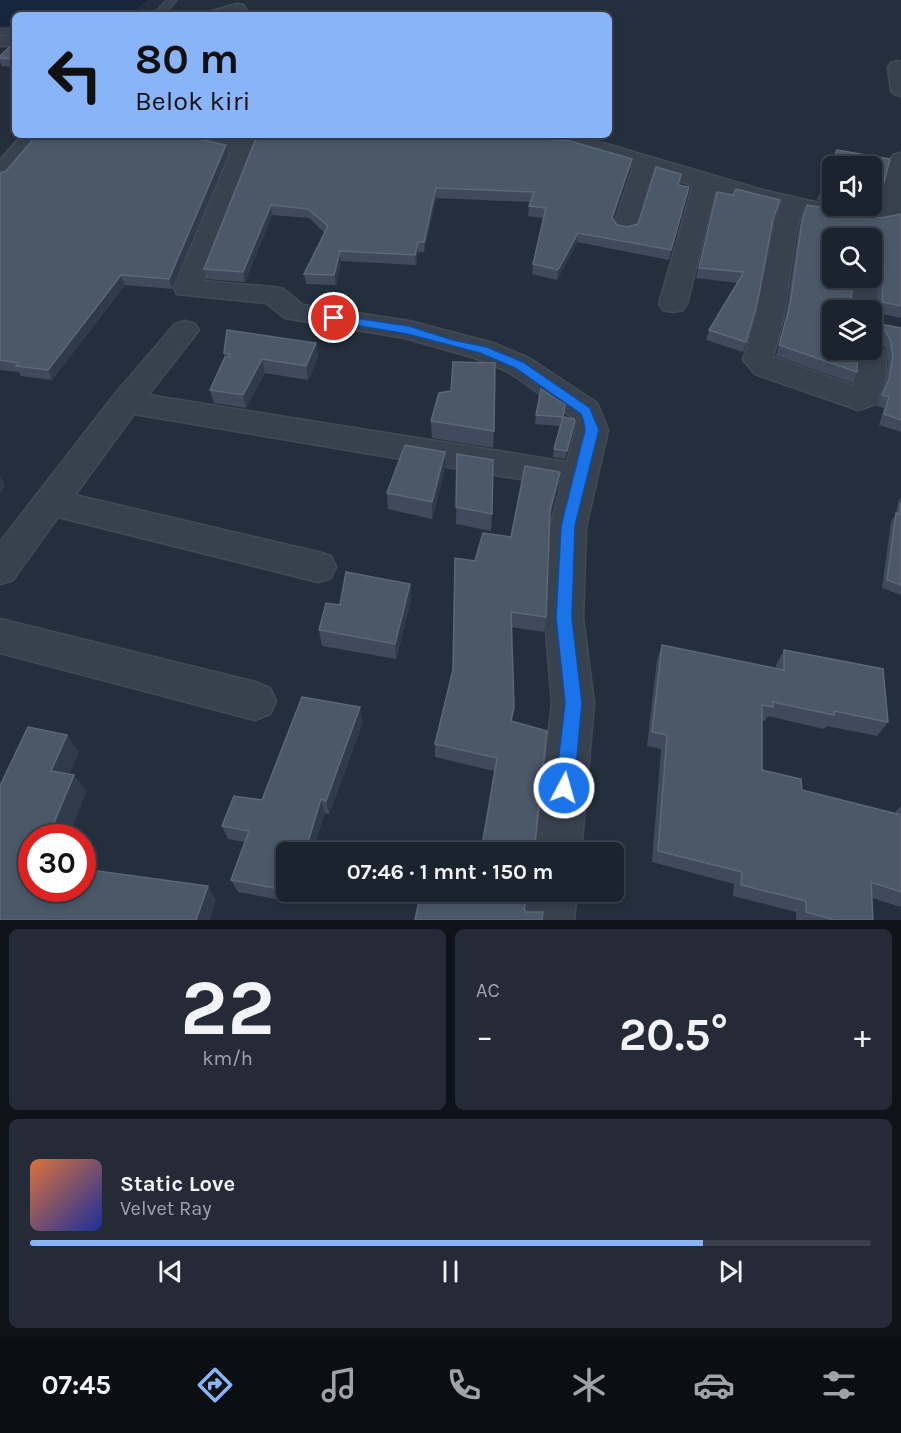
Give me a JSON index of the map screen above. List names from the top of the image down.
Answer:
{
  "page": {
    "turn": ["80 m", "Belok kiri"],
    "limit": "30",
    "trip": "07:46 · 1 mnt · 150 m",
    "tile": [
      ["22", "km/h"],
      "AC"
    ],
    "heat": ["−", "20.5°", "+"],
    "song": ["Static Love", "Velvet Ray"],
    "tabs": "07:45"
  }
}
